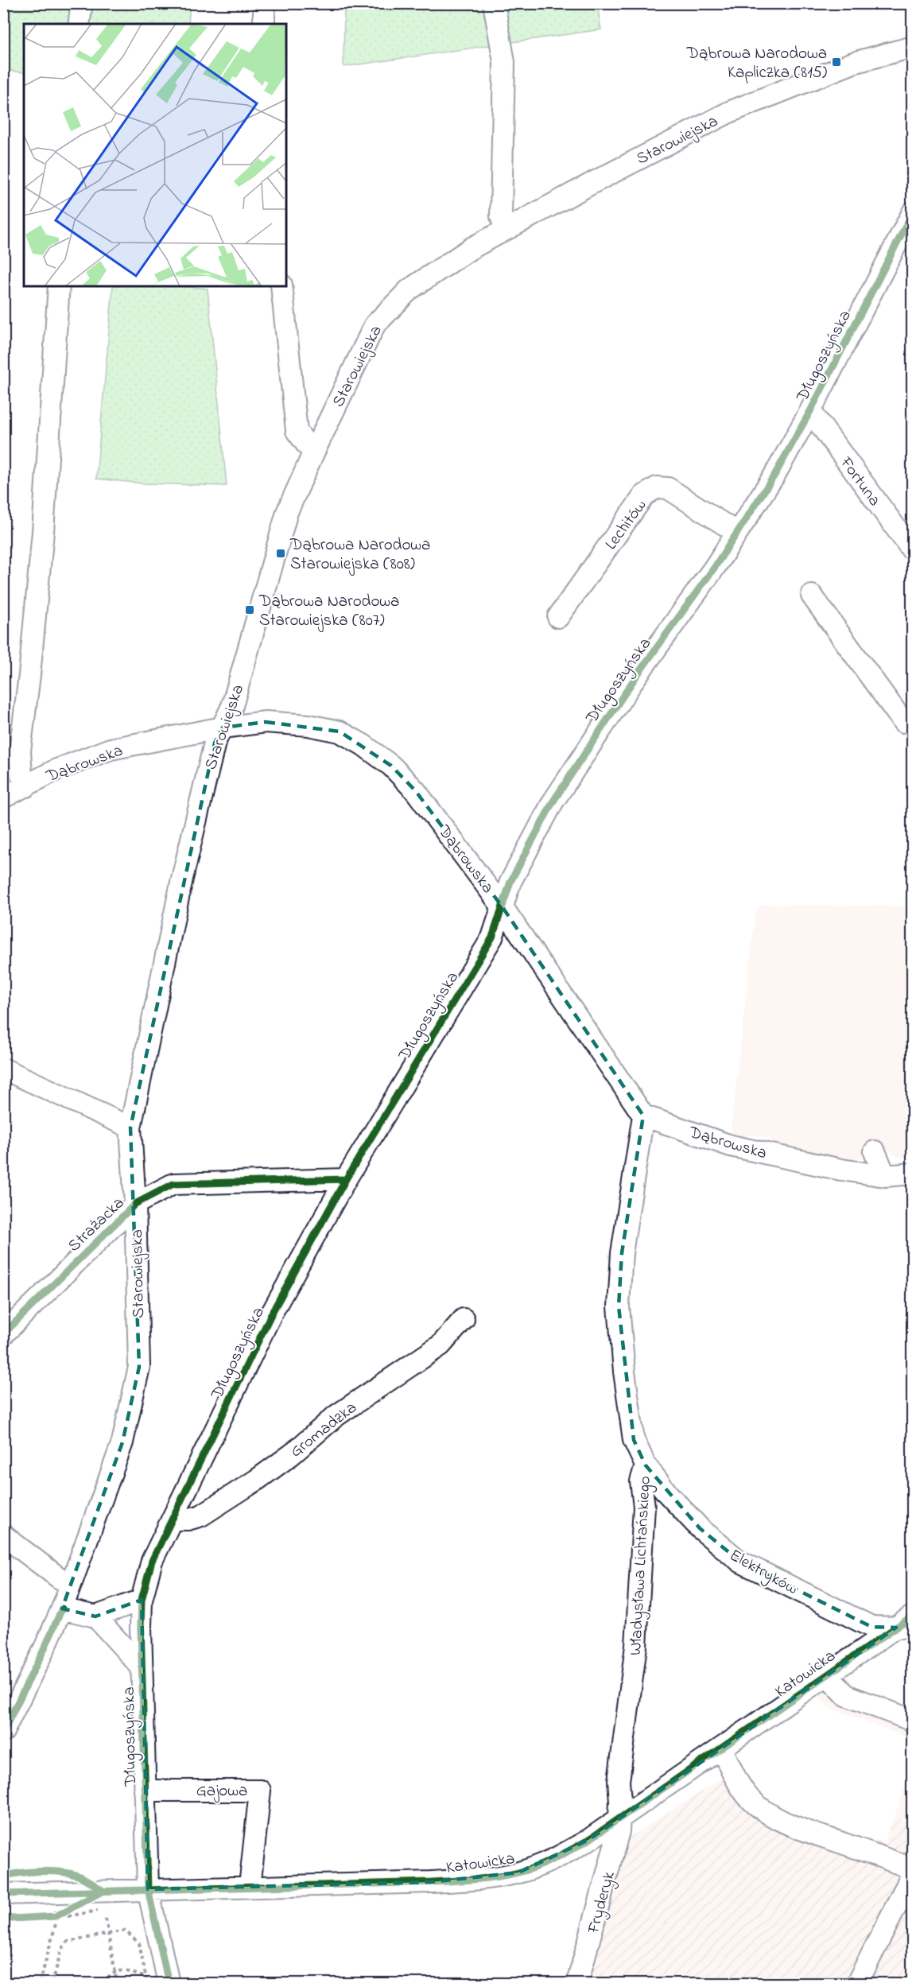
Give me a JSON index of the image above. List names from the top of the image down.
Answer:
{
  "streets": {
    "street": [
      "Starowiejska",
      "Długoszyńska",
      "Fortuna",
      "Lechitów",
      "Dąbrowska",
      "Strażacka",
      "Gromadzka",
      "Władysława Lichtańskiego",
      "Elektryków",
      "Katowicka",
      "Gajowa",
      "Fryderyk"
    ]
  },
  "crossings": [
    ["Starowiejska", "Dąbrowska"],
    ["Starowiejska", "Strażacka"],
    ["Długoszyńska", "Fortuna"],
    ["Długoszyńska", "Lechitów"],
    ["Długoszyńska", "Dąbrowska"],
    ["Długoszyńska", "Strażacka"],
    ["Długoszyńska", "Gromadzka"],
    ["Długoszyńska", "Katowicka"],
    ["Długoszyńska", "Gajowa"],
    ["Dąbrowska", "Władysława Lichtańskiego"],
    ["Władysława Lichtańskiego", "Elektryków"],
    ["Władysława Lichtańskiego", "Katowicka"],
    ["Władysława Lichtańskiego", "Fryderyk"],
    ["Elektryków", "Katowicka"],
    ["Katowicka", "Gajowa"],
    ["Katowicka", "Fryderyk"]
  ],
  "places": {
    "transit": ["Dąbrowa Narodowa Kapliczka (815)", "Dąbrowa Narodowa Starowiejska (808)", "Dąbrowa Narodowa Starowiejska (807)"]
  }
}
